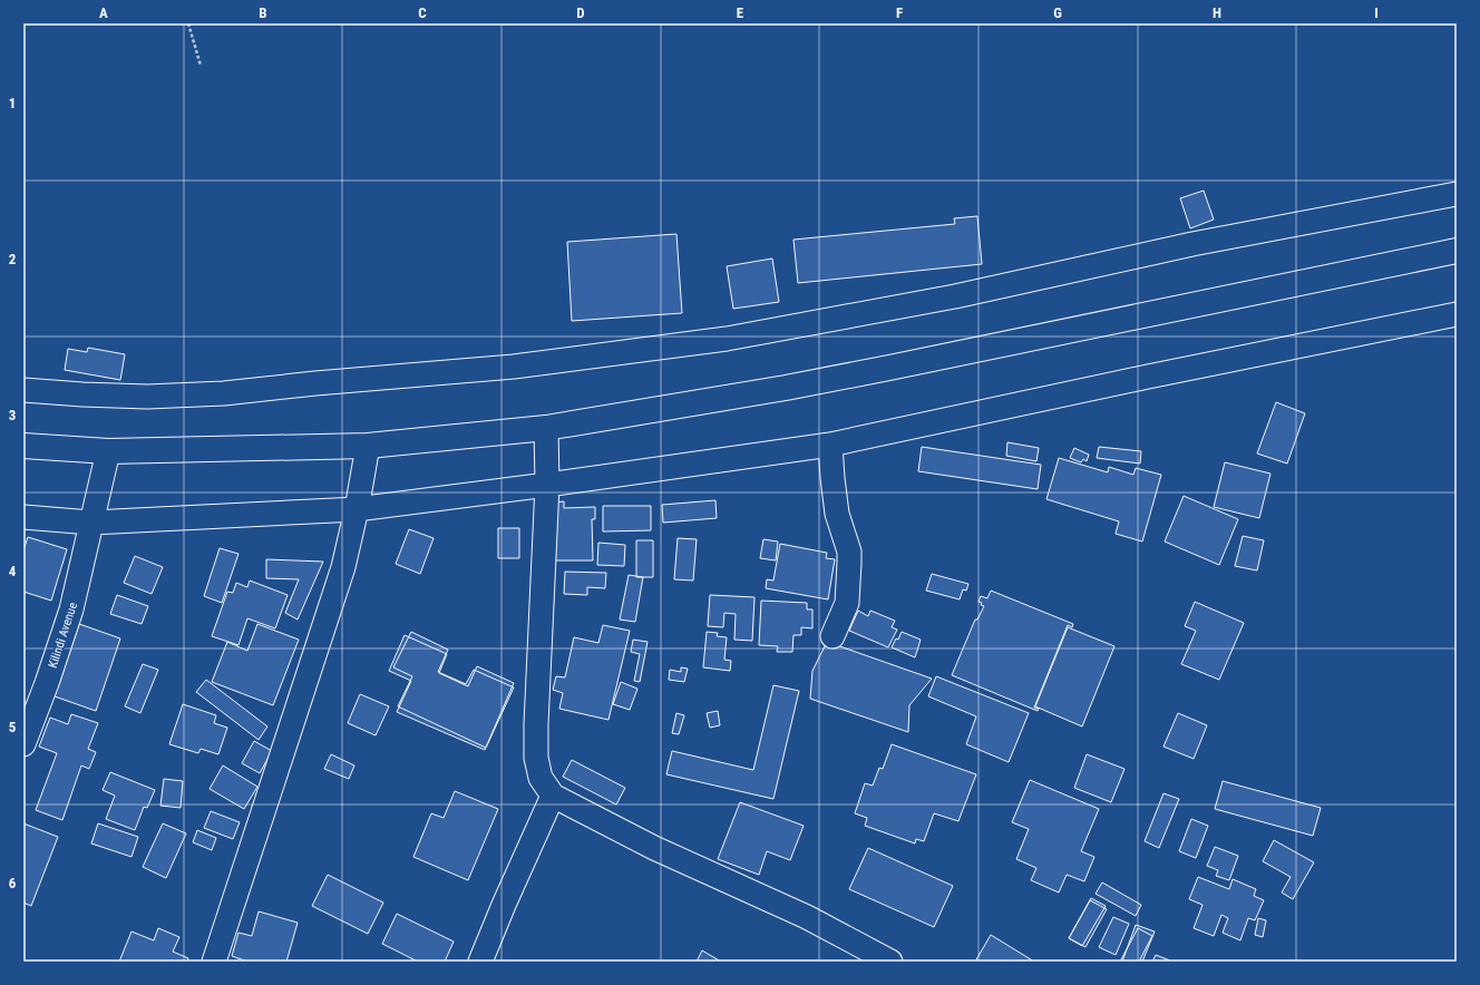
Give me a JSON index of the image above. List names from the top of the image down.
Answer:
{
  "streets": {
    "street": ["Kilindi Avenue"]
  },
  "grid": {
    "columns": [
      "A",
      "B",
      "C",
      "D",
      "E",
      "F",
      "G",
      "H",
      "I"
    ],
    "rows": [
      "1",
      "2",
      "3",
      "4",
      "5",
      "6"
    ]
  }
}
